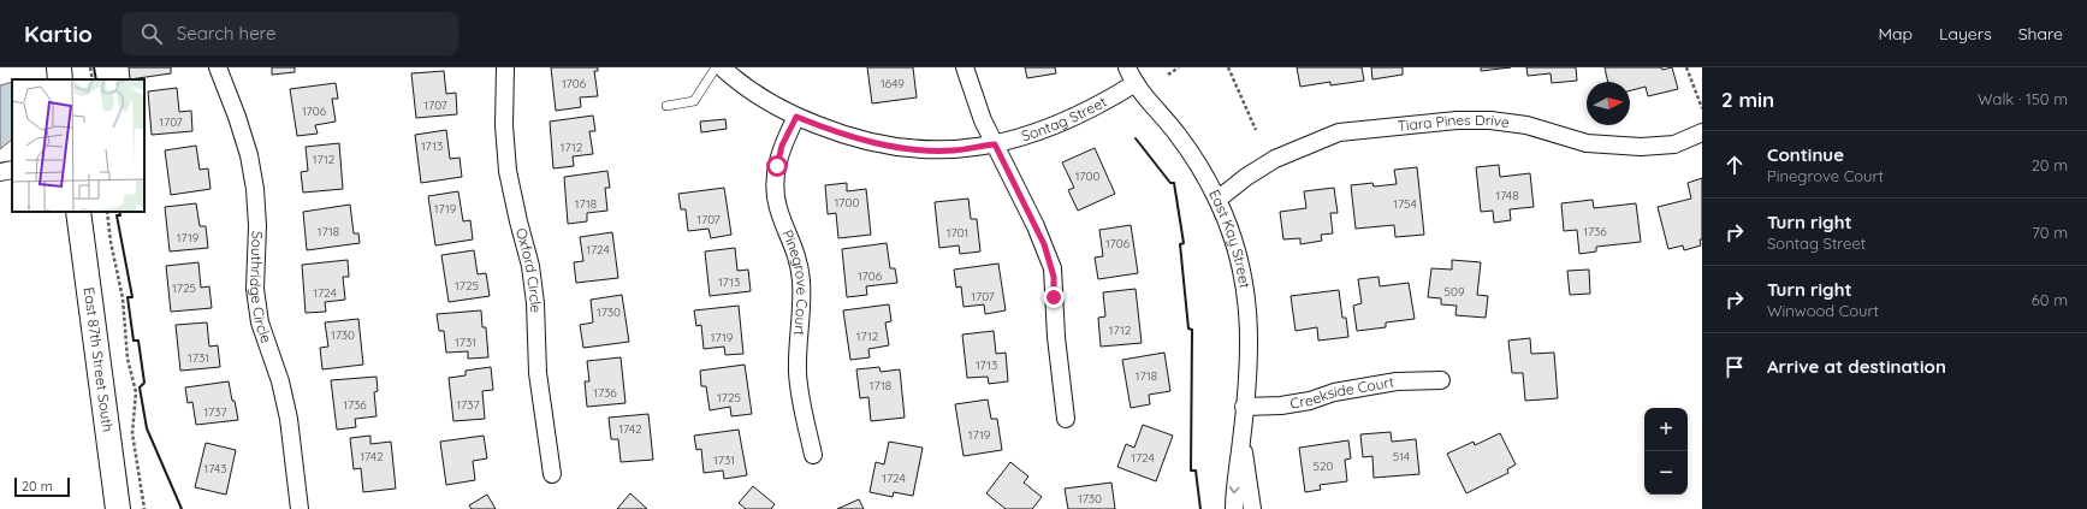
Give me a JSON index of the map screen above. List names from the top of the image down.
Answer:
{
  "streets": {
    "street": [
      "Sontag Street",
      "Tiara Pines Drive",
      "East Kay Street",
      "Oxford Circle",
      "Pinegrove Court",
      "Southridge Circle",
      "East 87th Street South",
      "Creekside Court"
    ]
  },
  "crossings": [
    ["Sontag Street", "East Kay Street"],
    ["Sontag Street", "Pinegrove Court"],
    ["Tiara Pines Drive", "East Kay Street"],
    ["East Kay Street", "Creekside Court"]
  ],
  "house_numbers": [
    "1706",
    "1649",
    "1707",
    "1706",
    "1707",
    "1713",
    "1712",
    "1712",
    "1700",
    "1748",
    "1700",
    "1718",
    "1754",
    "1719",
    "1707",
    "1718",
    "1736",
    "1701",
    "1719",
    "1706",
    "1724",
    "1706",
    "1713",
    "1725",
    "1725",
    "509",
    "1724",
    "1707",
    "1730",
    "1712",
    "1730",
    "1712",
    "1719",
    "1731",
    "1731",
    "1713",
    "1718",
    "1718",
    "1736",
    "1725",
    "1736",
    "1737",
    "1737",
    "1742",
    "1719",
    "1742",
    "514",
    "1724",
    "1731",
    "520",
    "1743",
    "1724",
    "1730"
  ],
  "scale_bar": "20 m",
  "north": "right",
  "page": {
    "header": "Kartio",
    "search": "Search here",
    "nav": ["Map", "Layers", "Share"],
    "heading": ["2 min", "Walk · 150 m"],
    "list": [
      ["Continue", "Pinegrove Court", "20 m"],
      ["Turn right", "Sontag Street", "70 m"],
      ["Turn right", "Winwood Court", "60 m"],
      "Arrive at destination"
    ],
    "map_buttons": ["+", "−"],
    "scale": "20 m"
  }
}
